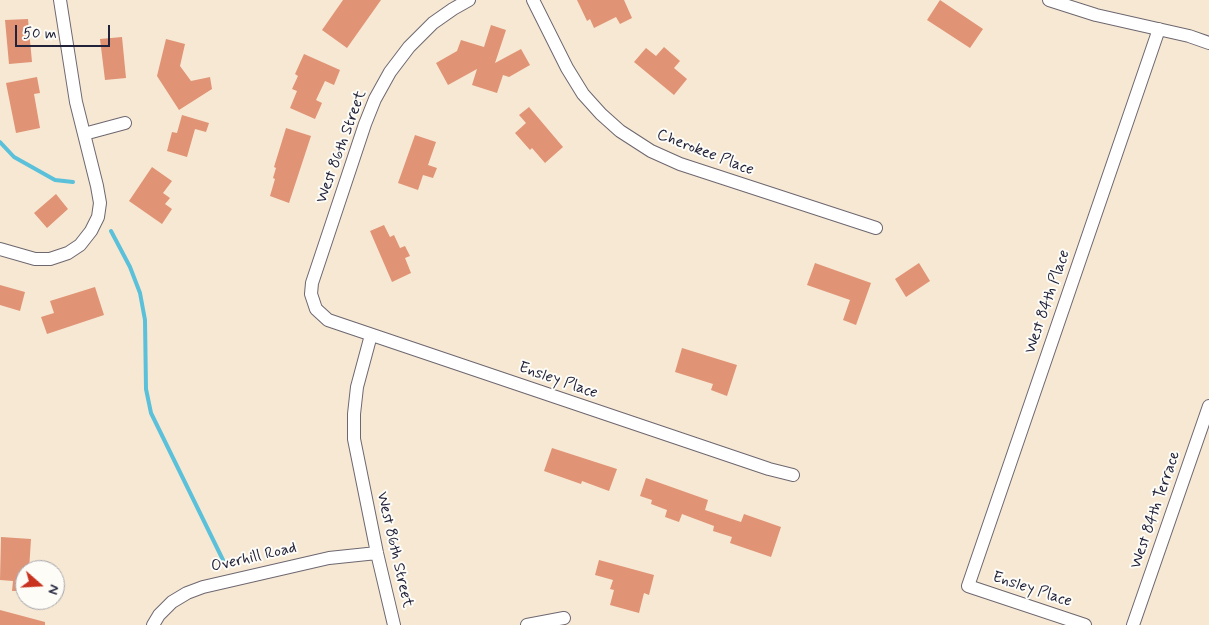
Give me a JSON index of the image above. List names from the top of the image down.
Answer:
{
  "streets": {
    "street": [
      "West 86th Street",
      "Cherokee Place",
      "West 84th Place",
      "Ensley Place",
      "West 84th Terrace",
      "Overhill Road"
    ]
  },
  "crossings": [
    ["West 86th Street", "Ensley Place"],
    ["West 86th Street", "Overhill Road"],
    ["West 84th Place", "Ensley Place"]
  ],
  "scale_bar": "50 m",
  "north": "right"
}
